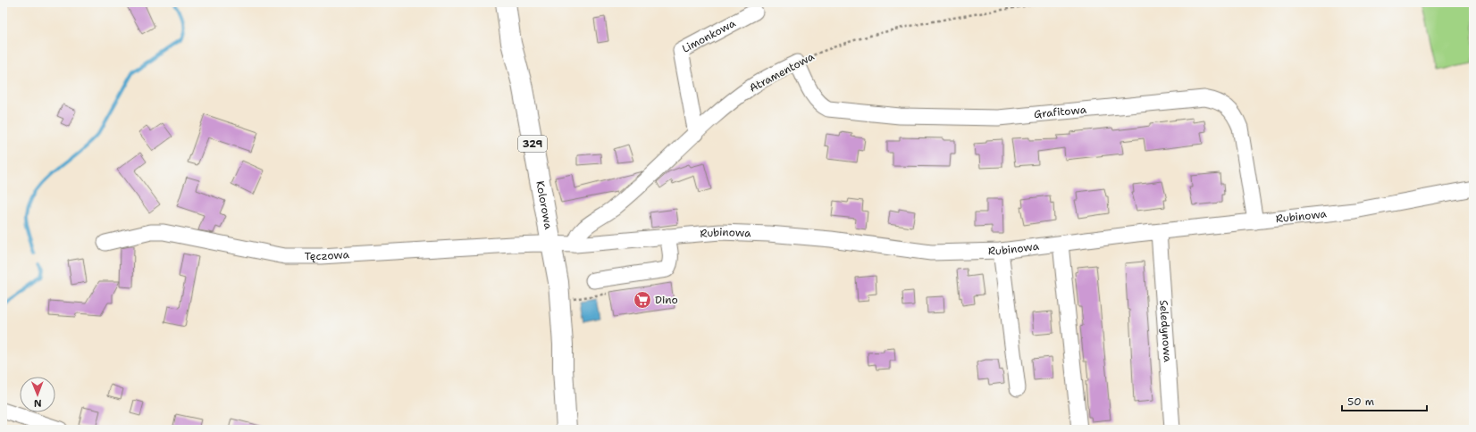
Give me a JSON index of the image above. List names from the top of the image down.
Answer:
{
  "streets": {
    "main road": ["329", "Kolorowa"],
    "street": [
      "Limonkowa",
      "Atramentowa",
      "Grafitowa",
      "Rubinowa",
      "Tęczowa",
      "Seledynowa"
    ]
  },
  "crossings": [
    ["Limonkowa", "Atramentowa"],
    ["Atramentowa", "Grafitowa"],
    ["Atramentowa", "Rubinowa"],
    ["Grafitowa", "Rubinowa"],
    ["Kolorowa", "Rubinowa"],
    ["Kolorowa", "Tęczowa"],
    ["Rubinowa", "Tęczowa"],
    ["Rubinowa", "Seledynowa"]
  ],
  "places": {
    "supermarket": ["Dino"]
  },
  "scale_bar": "50 m",
  "north": "bottom"
}
